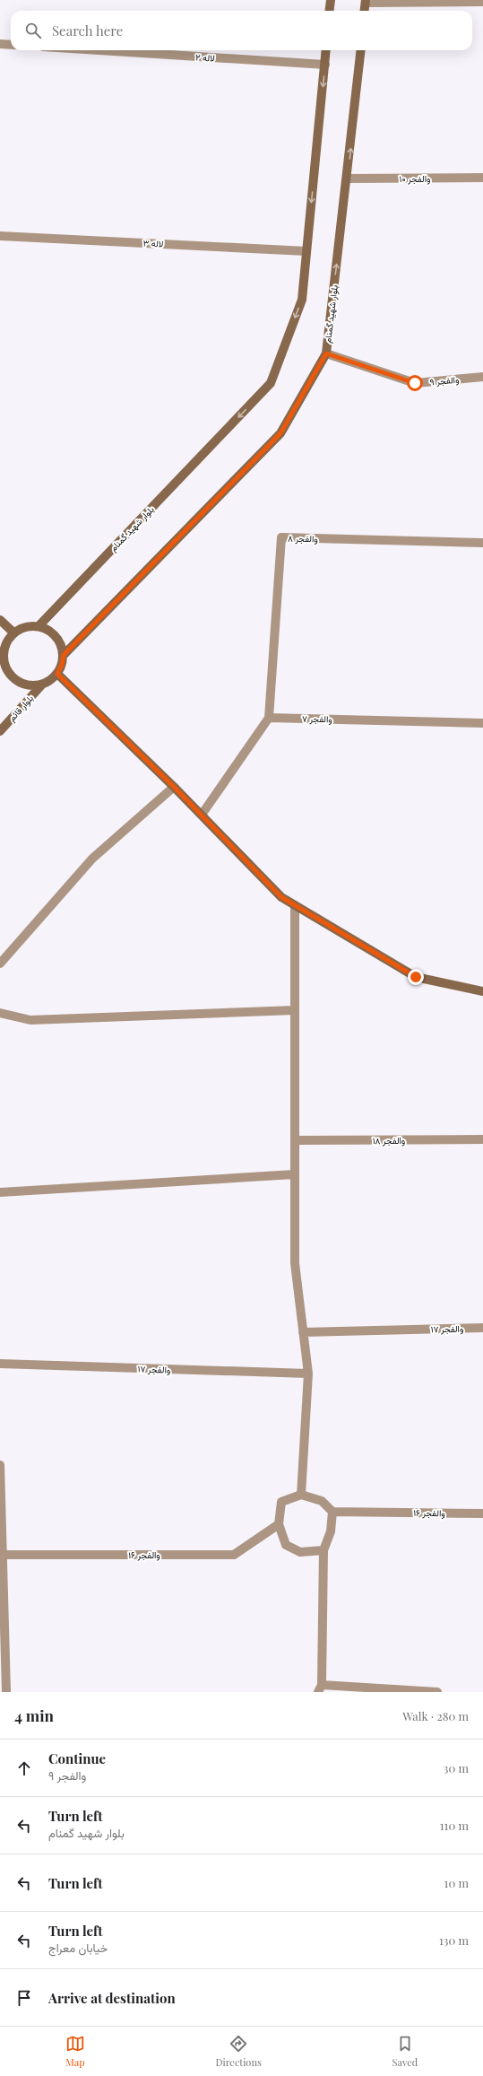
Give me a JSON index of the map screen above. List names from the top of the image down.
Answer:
{
  "streets": {
    "main road": ["بلوار شهید گمنام", "بلوار قائم"],
    "street": [
      "لاله ۲",
      "والفجر ۱۰",
      "لاله ۳",
      "والفجر ۹",
      "والفجر ۸",
      "والفجر ۷",
      "والفجر ۱۸",
      "والفجر ۱۷",
      "والفجر ۱۶"
    ]
  },
  "crossings": [
    ["لاله ۲", "بلوار شهید گمنام"],
    ["والفجر ۱۰", "بلوار شهید گمنام"],
    ["لاله ۳", "بلوار شهید گمنام"],
    ["بلوار شهید گمنام", "والفجر ۹"],
    ["بلوار شهید گمنام", "بلوار قائم"],
    ["والفجر ۸", "والفجر ۷"]
  ],
  "page": {
    "search": "Search here",
    "heading": ["4 min", "Walk · 280 m"],
    "list": [
      ["Continue", "والفجر ۹", "30 m"],
      ["Turn left", "بلوار شهید گمنام", "110 m"],
      ["Turn left", "10 m"],
      ["Turn left", "خیابان معراج", "130 m"],
      "Arrive at destination"
    ],
    "nav": ["Map", "Directions", "Saved"]
  }
}
